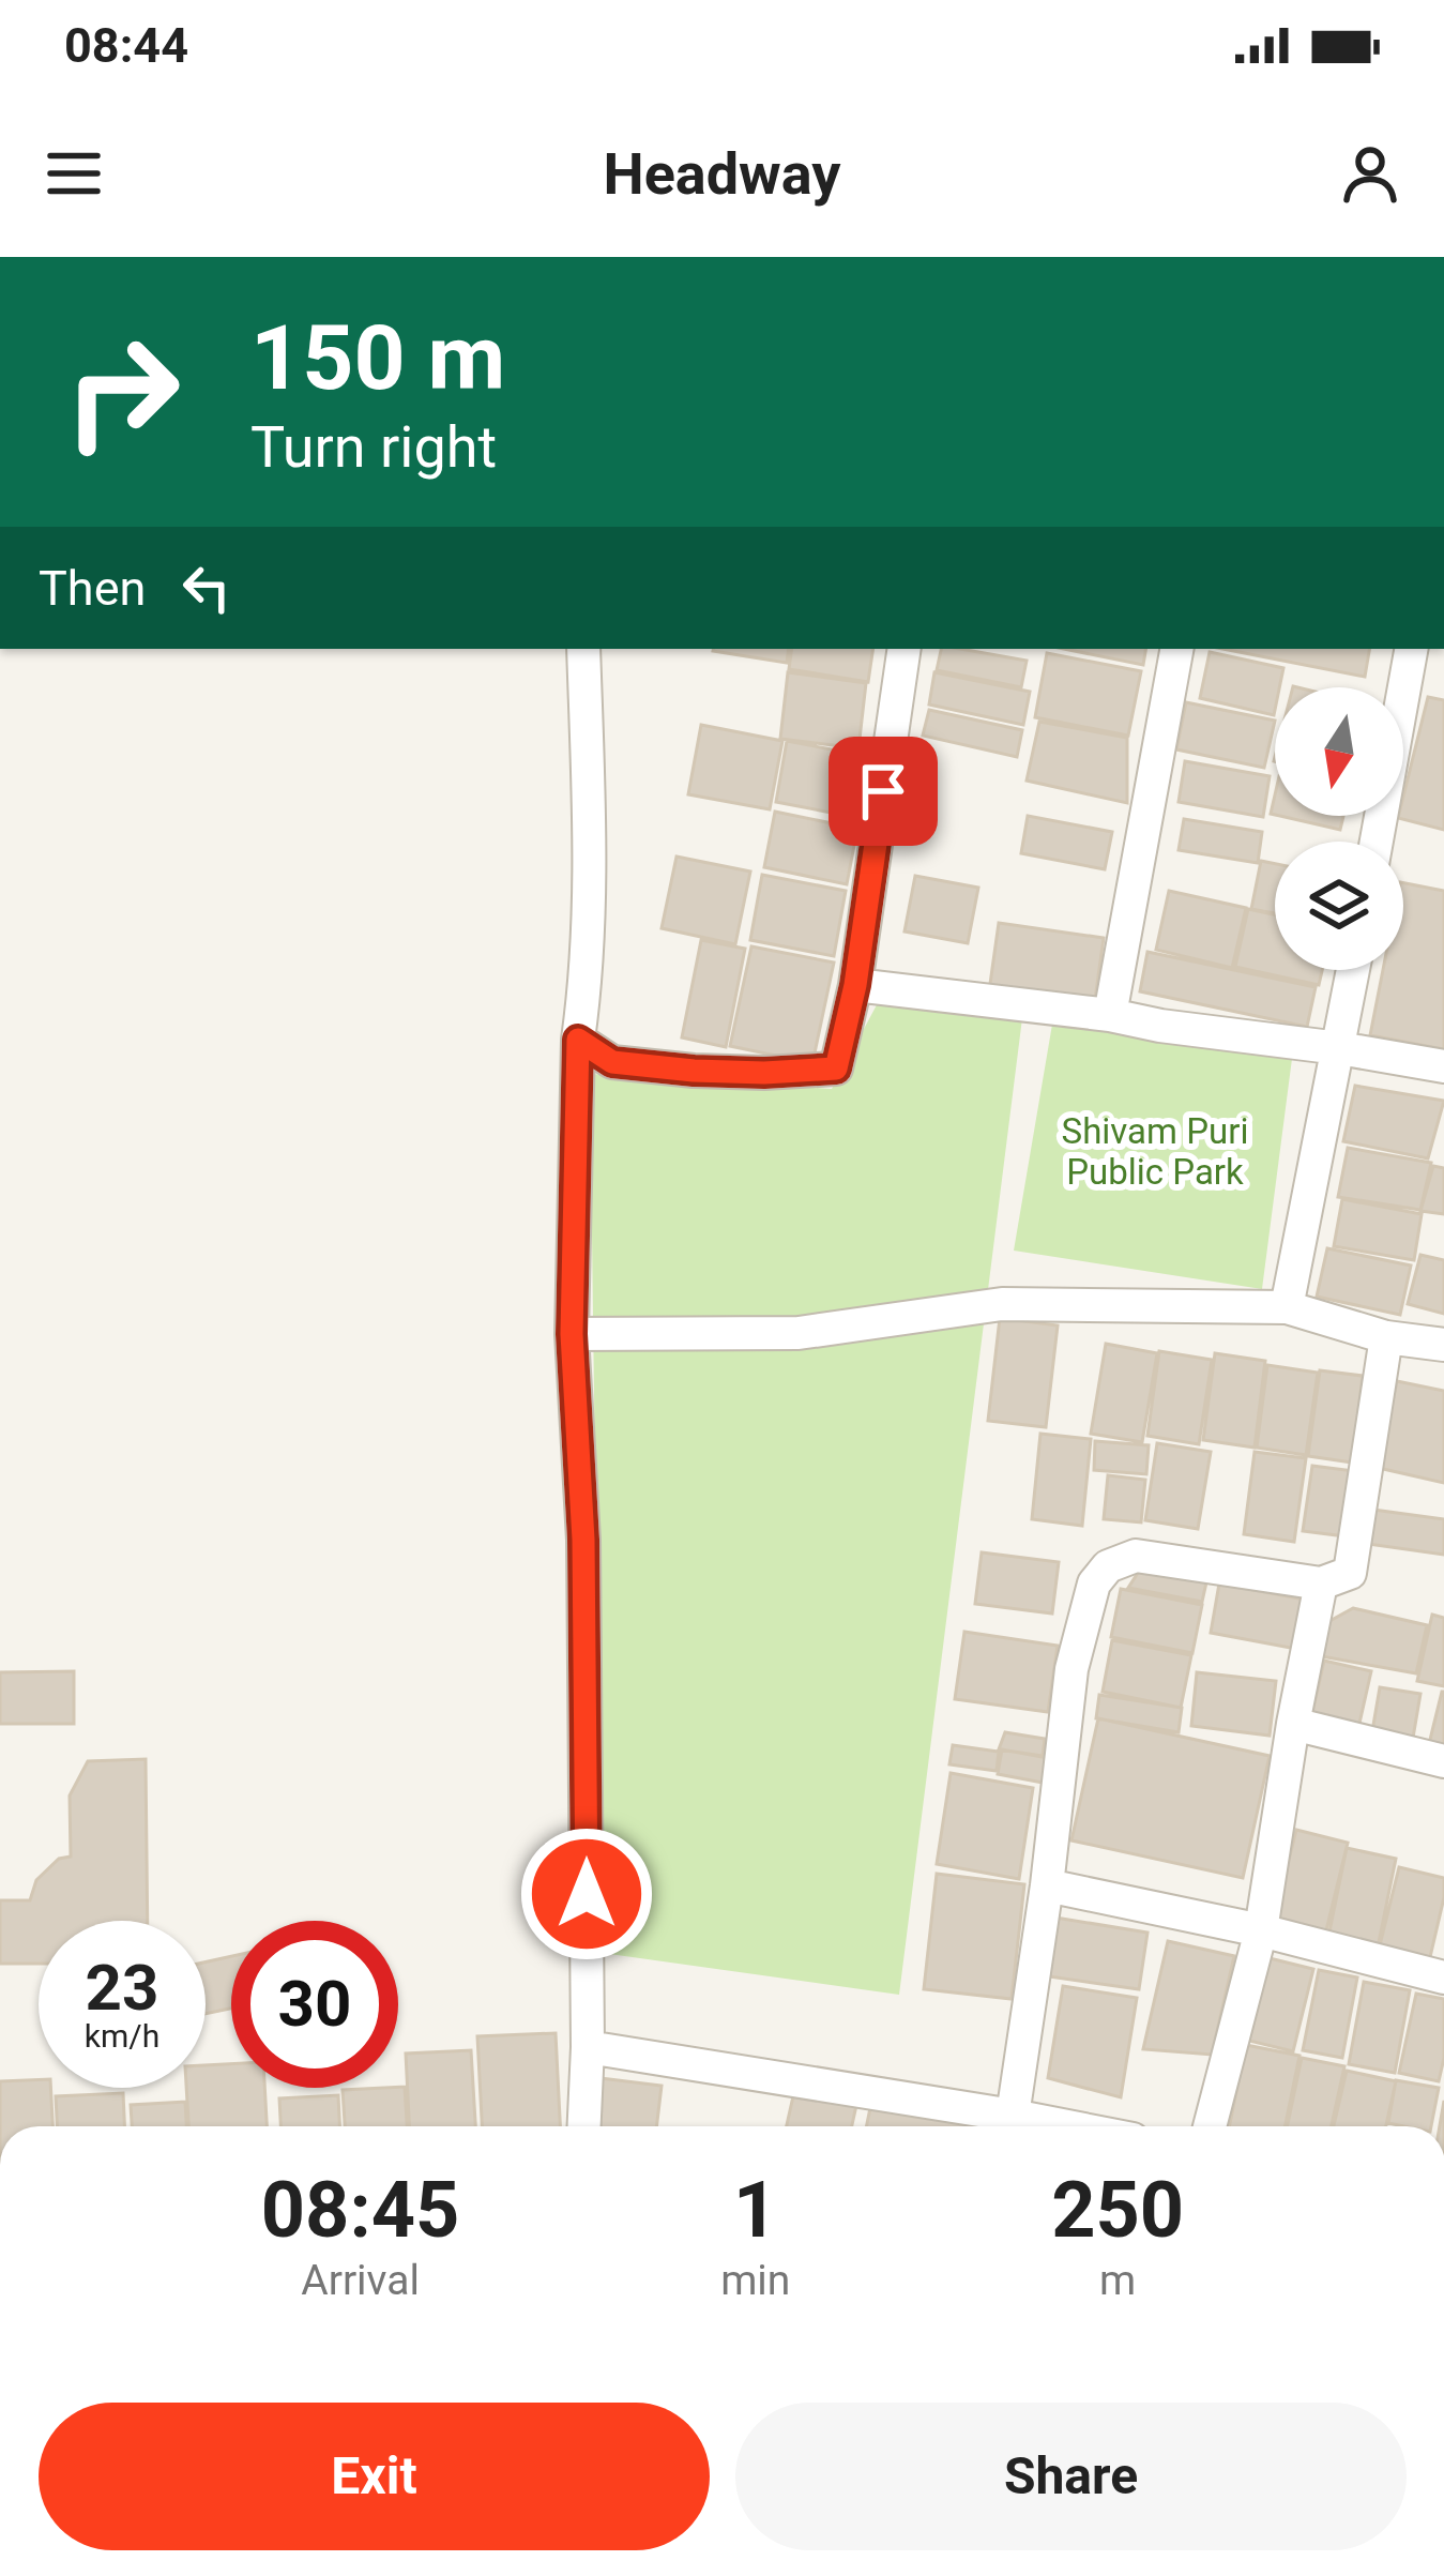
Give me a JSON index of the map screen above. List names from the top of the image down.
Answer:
{
  "parks": ["Shivam Puri Public Park"],
  "north": "bottom",
  "page": {
    "status": "08:44",
    "header": "Headway",
    "turn": ["150 m", "Turn right"],
    "then": "Then",
    "speed": "23 km/h",
    "limit": "30",
    "eta": [
      "08:45",
      "Arrival",
      "1",
      "min",
      "250",
      "m"
    ],
    "buttons": ["Exit", "Share"]
  }
}
